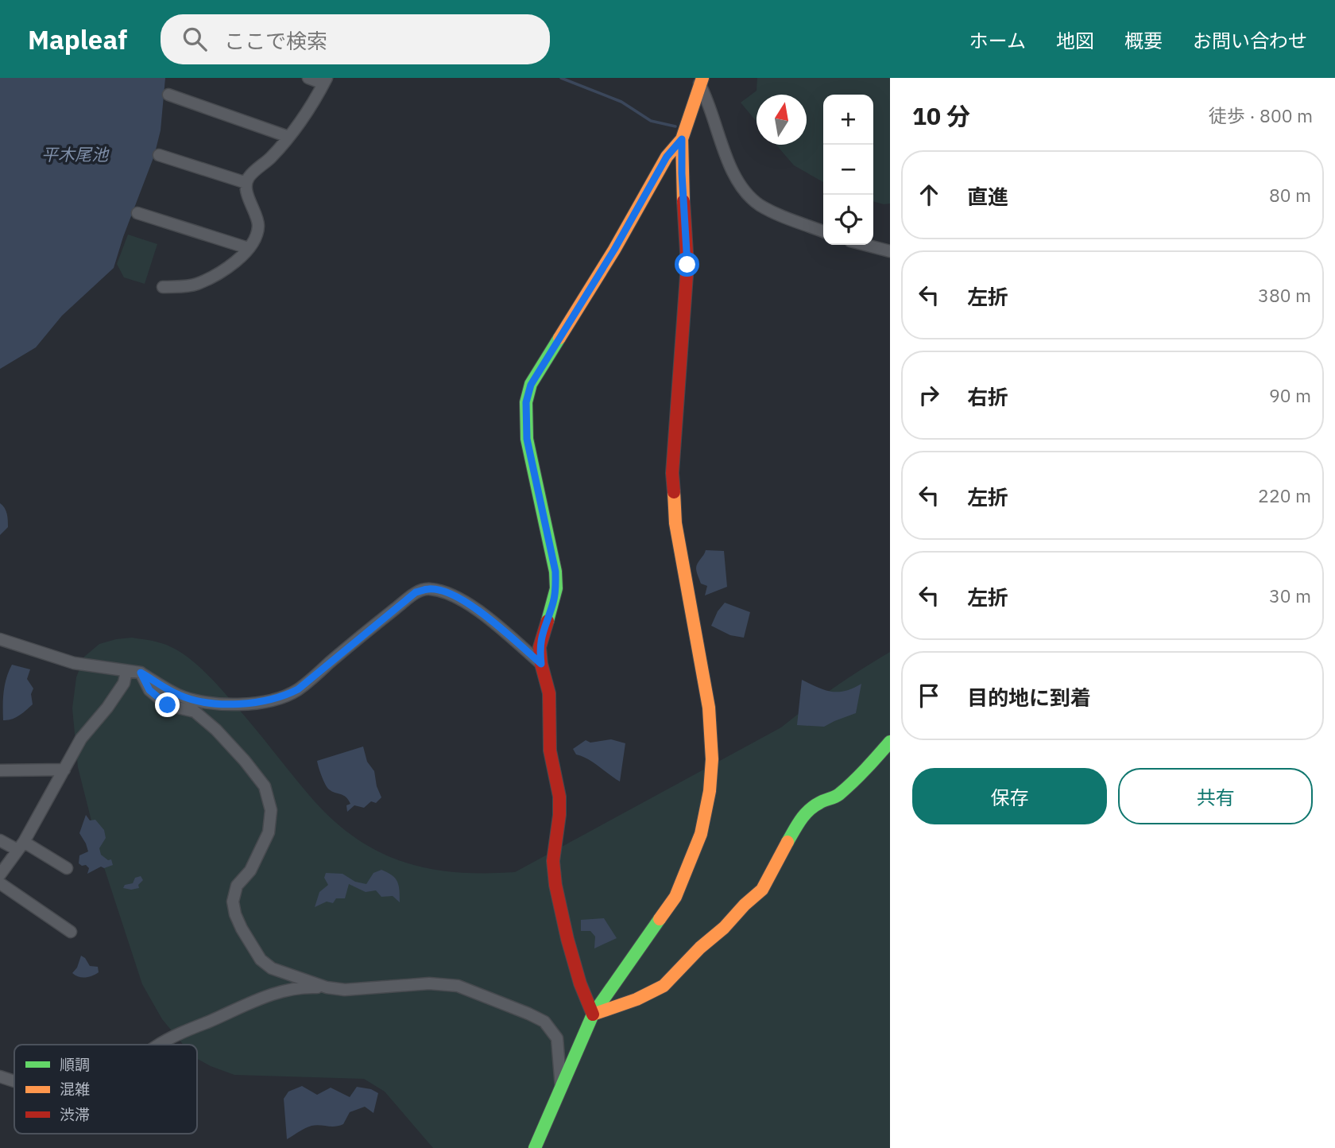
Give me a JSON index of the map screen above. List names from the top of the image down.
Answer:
{
  "water": ["平木尾池"],
  "legend": ["順調", "混雑", "渋滞"],
  "north": "top",
  "page": {
    "header": "Mapleaf",
    "search": "ここで検索",
    "nav": [
      "ホーム",
      "地図",
      "概要",
      "お問い合わせ"
    ],
    "heading": ["10 分", "徒歩 · 800 m"],
    "map_buttons": ["+", "−"],
    "list": [
      ["直進", "80 m"],
      ["左折", "380 m"],
      ["右折", "90 m"],
      ["左折", "220 m"],
      ["左折", "30 m"],
      "目的地に到着"
    ],
    "buttons": ["保存", "共有"]
  }
}
